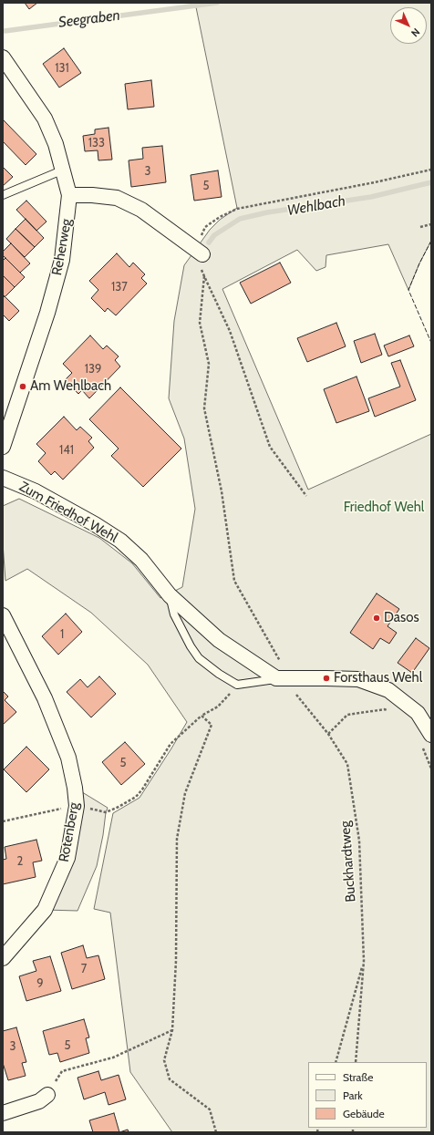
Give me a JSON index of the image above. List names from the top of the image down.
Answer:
{
  "streets": {
    "street": ["Reherweg", "Zum Friedhof Wehl", "Rotenberg"],
    "path": ["Buckhardtweg"]
  },
  "crossings": [
    ["Zum Friedhof Wehl", "Buckhardtweg"]
  ],
  "water": ["Seegraben", "Wehlbach"],
  "parks": ["Friedhof Wehl"],
  "places": ["Am Wehlbach", "Dasos", "Forsthaus Wehl"],
  "house_numbers": [
    "131",
    "133",
    "3",
    "5",
    "137",
    "139",
    "141",
    "1",
    "5",
    "2",
    "7",
    "9",
    "5",
    "3"
  ],
  "legend": ["Straße", "Park", "Gebäude"],
  "north": "bottom right"
}
